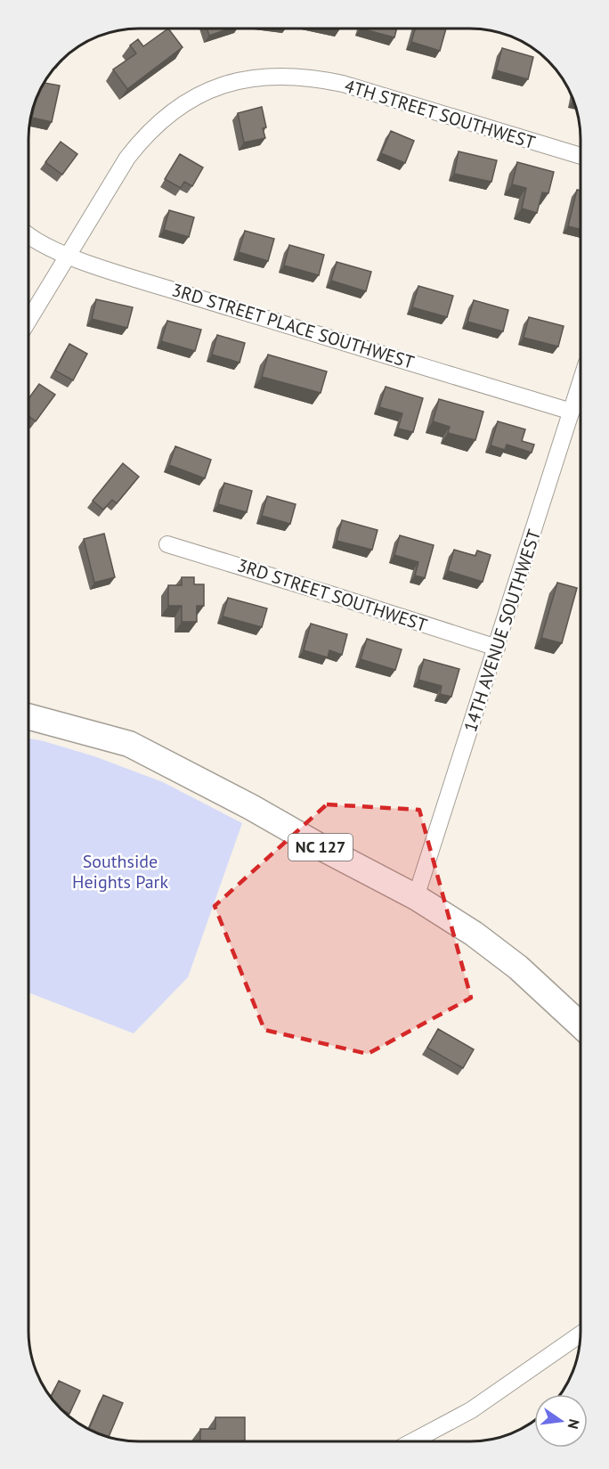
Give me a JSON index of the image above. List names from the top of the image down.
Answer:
{
  "streets": {
    "main road": ["NC 127"],
    "street": [
      "4TH STREET SOUTHWEST",
      "3RD STREET PLACE SOUTHWEST",
      "3RD STREET SOUTHWEST",
      "14TH AVENUE SOUTHWEST"
    ]
  },
  "crossings": [
    ["4TH STREET SOUTHWEST", "3RD STREET PLACE SOUTHWEST"],
    ["3RD STREET PLACE SOUTHWEST", "14TH AVENUE SOUTHWEST"],
    ["3RD STREET SOUTHWEST", "14TH AVENUE SOUTHWEST"],
    ["14TH AVENUE SOUTHWEST", "NC 127"]
  ],
  "parks": ["Southside Heights Park"],
  "north": "right"
}
